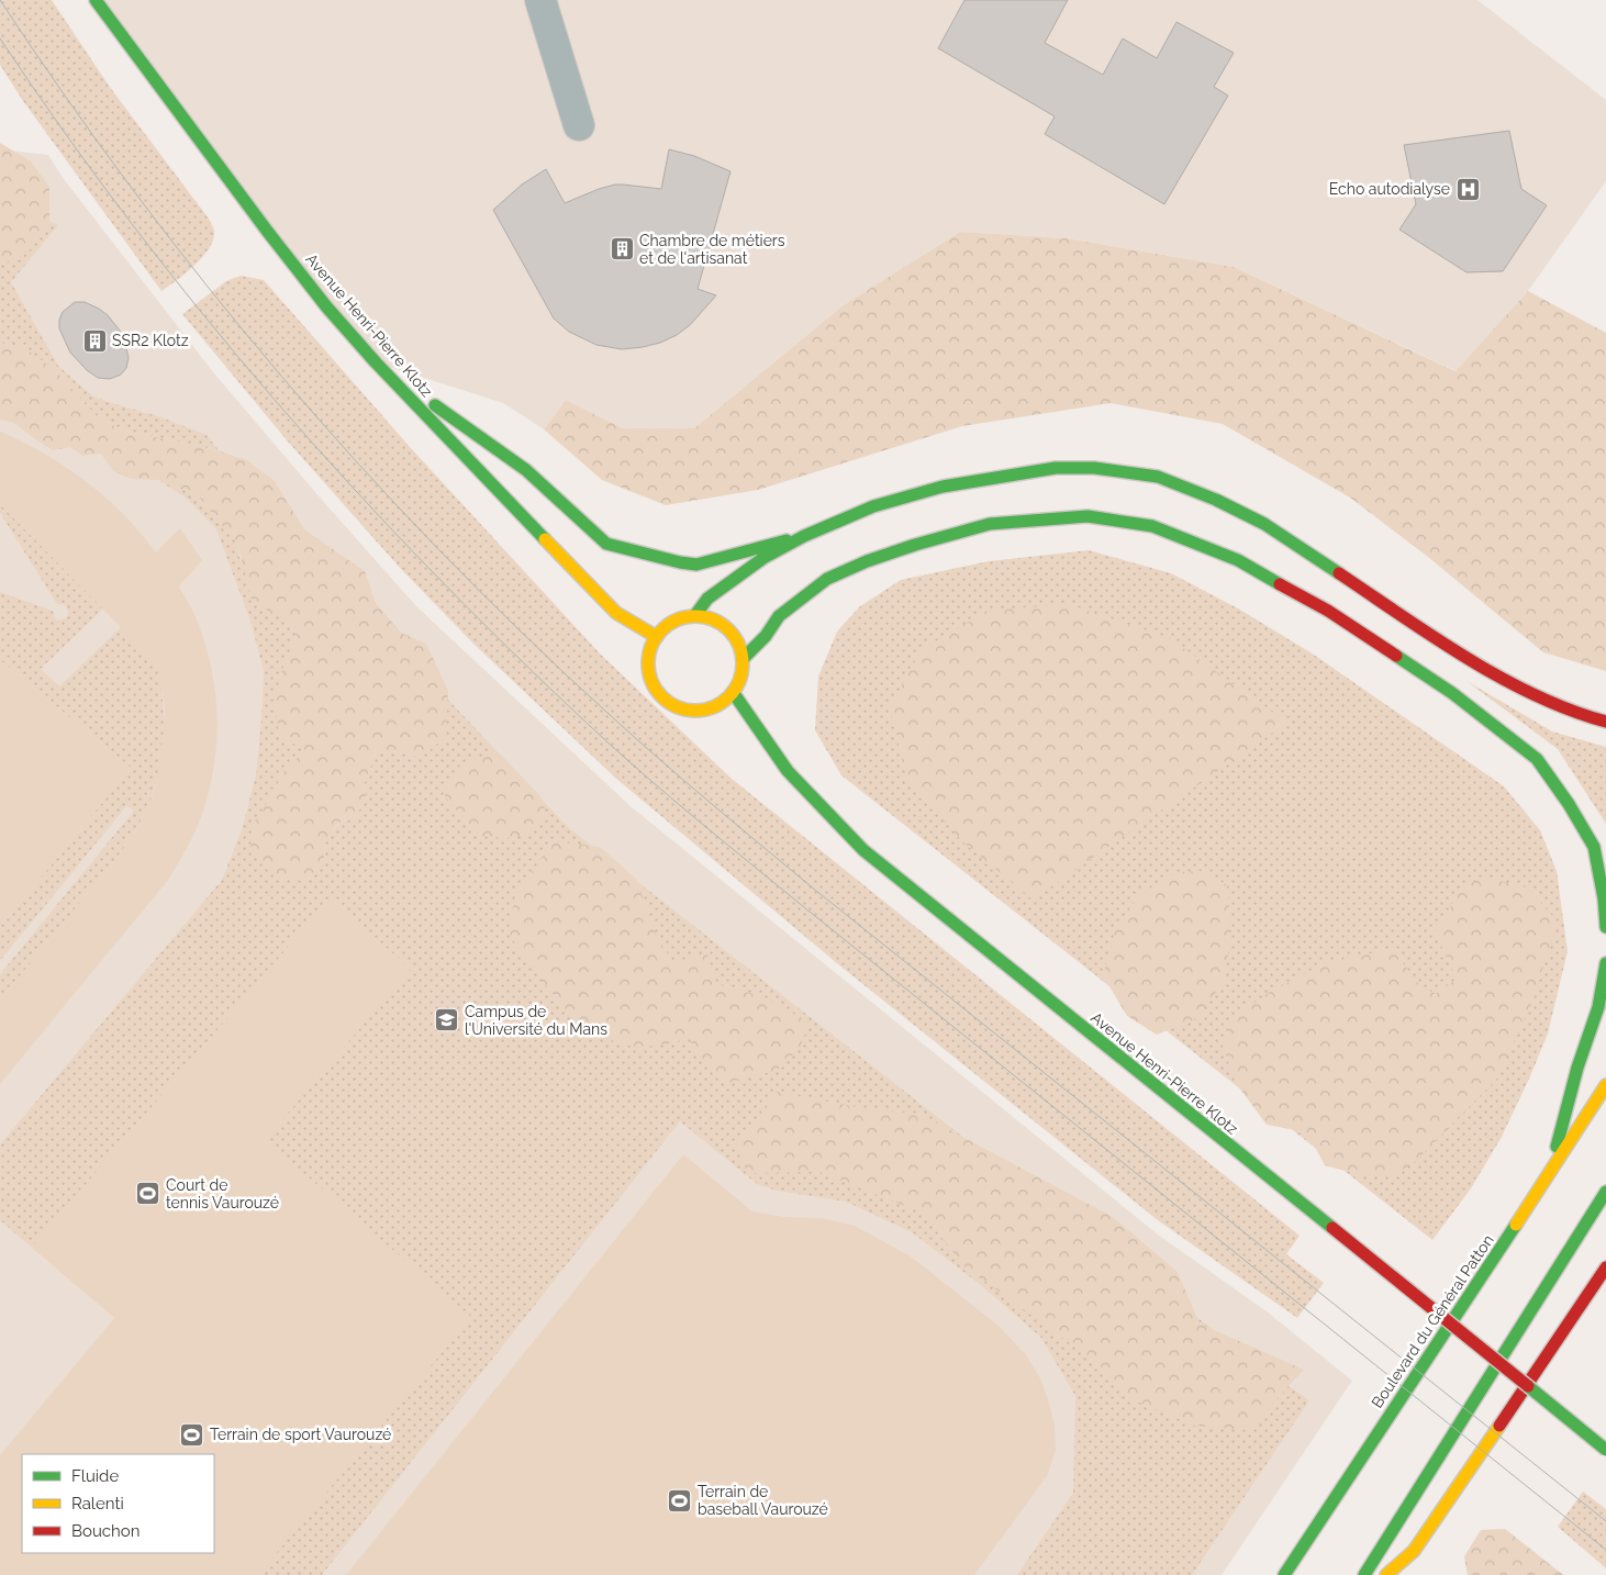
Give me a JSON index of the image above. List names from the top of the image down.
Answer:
{
  "streets": {
    "main road": ["Avenue Henri-Pierre Klotz", "Boulevard du Général Patton"]
  },
  "places": {
    "hospital": ["Echo autodialyse"],
    "building": ["Chambre de métiers et de l'artisanat", "SSR2 Klotz"],
    "school or university": ["Campus de l'Université du Mans"],
    "sports": ["Court de tennis Vaurouzé", "Terrain de sport Vaurouzé", "Terrain de baseball Vaurouzé"]
  },
  "legend": ["Fluide", "Ralenti", "Bouchon"]
}
